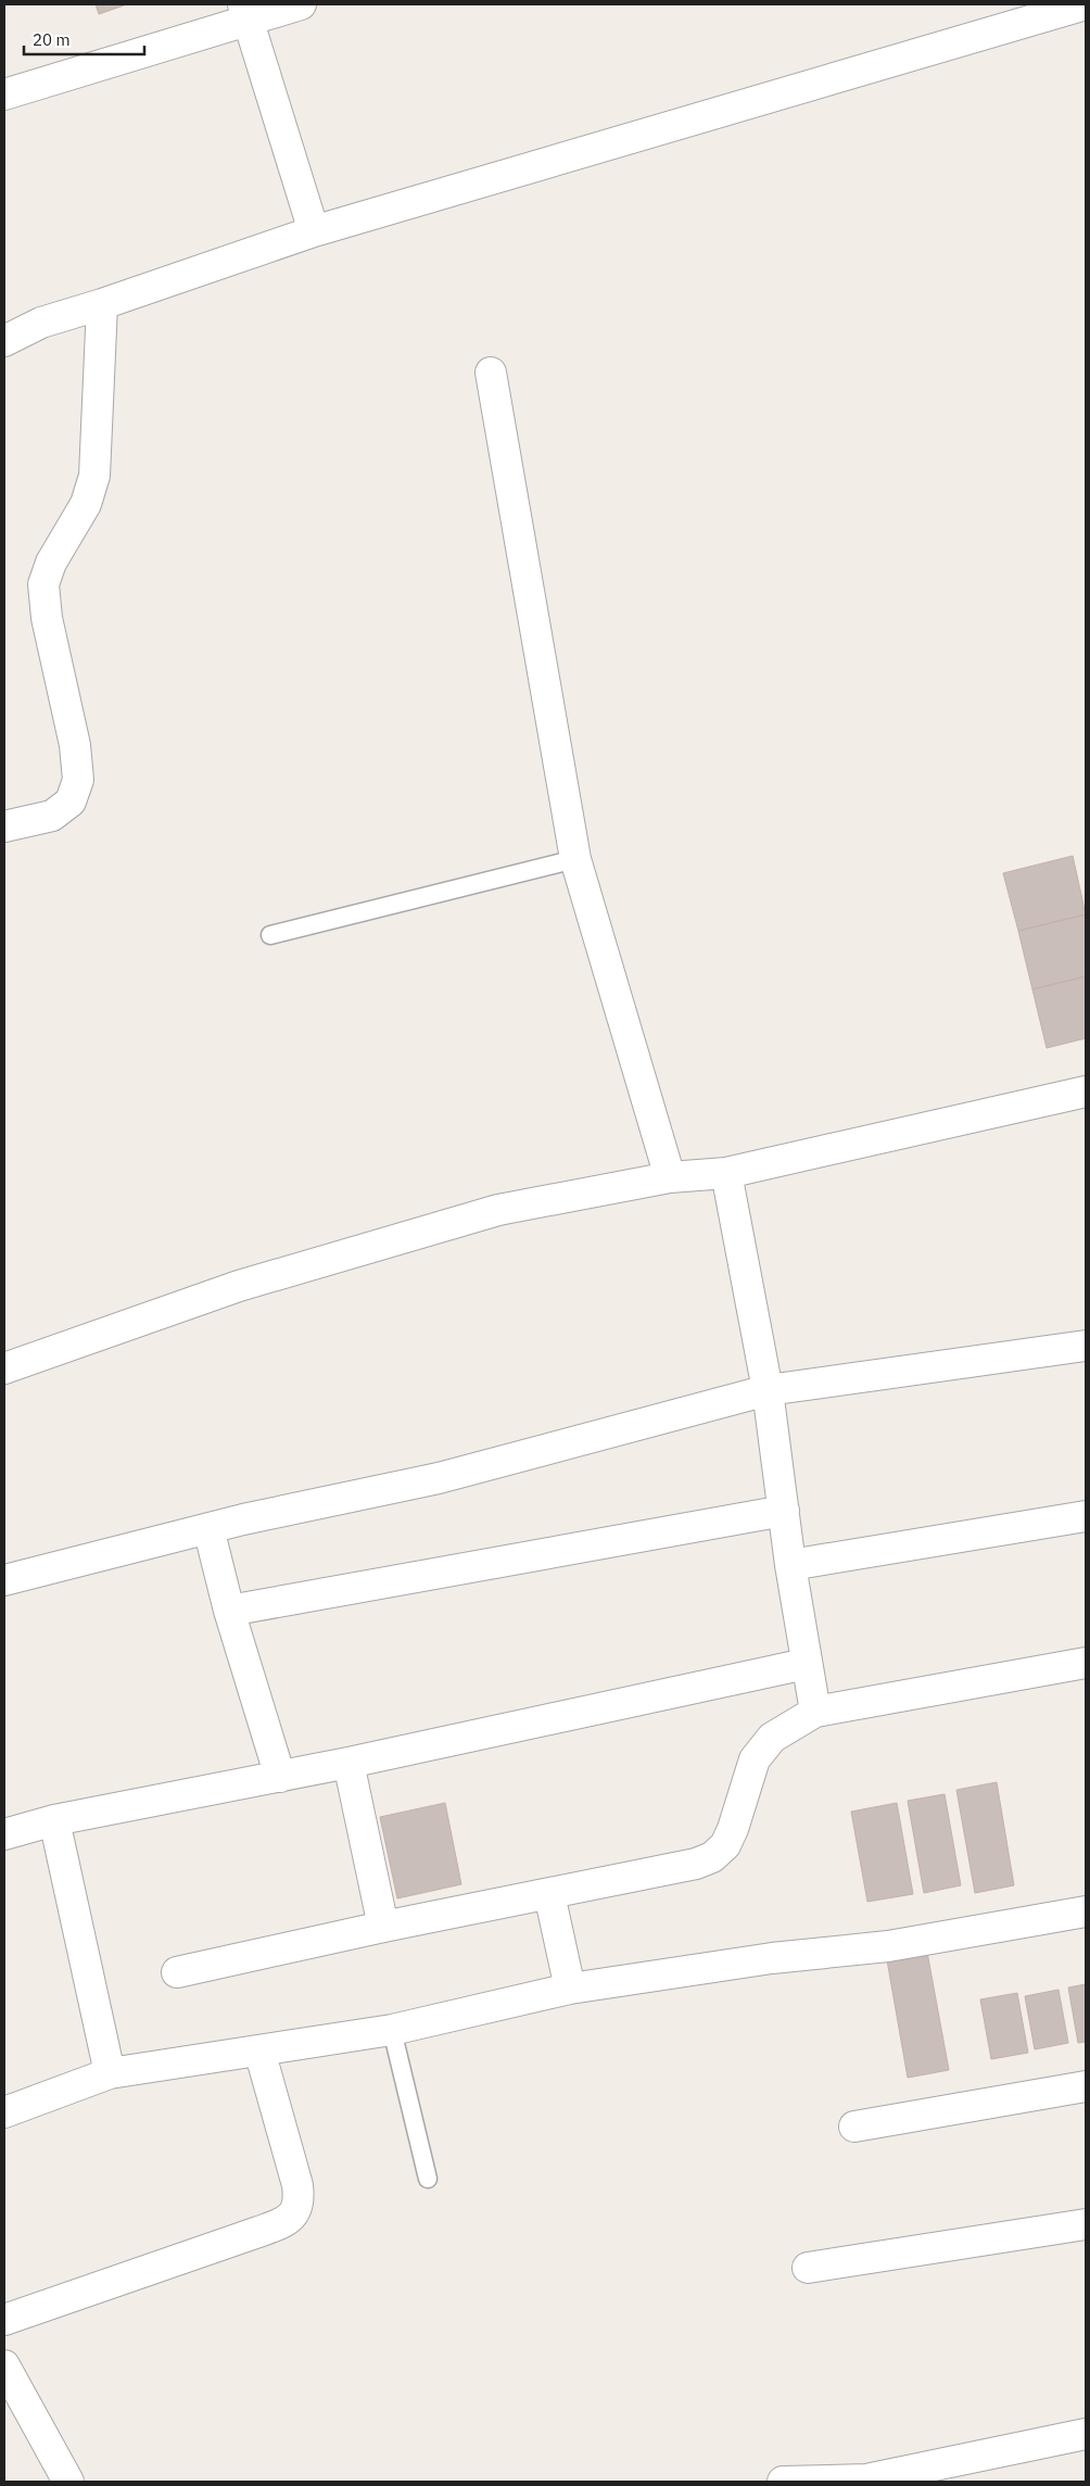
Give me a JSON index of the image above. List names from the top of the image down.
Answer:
{
  "scale_bar": "20 m"
}
